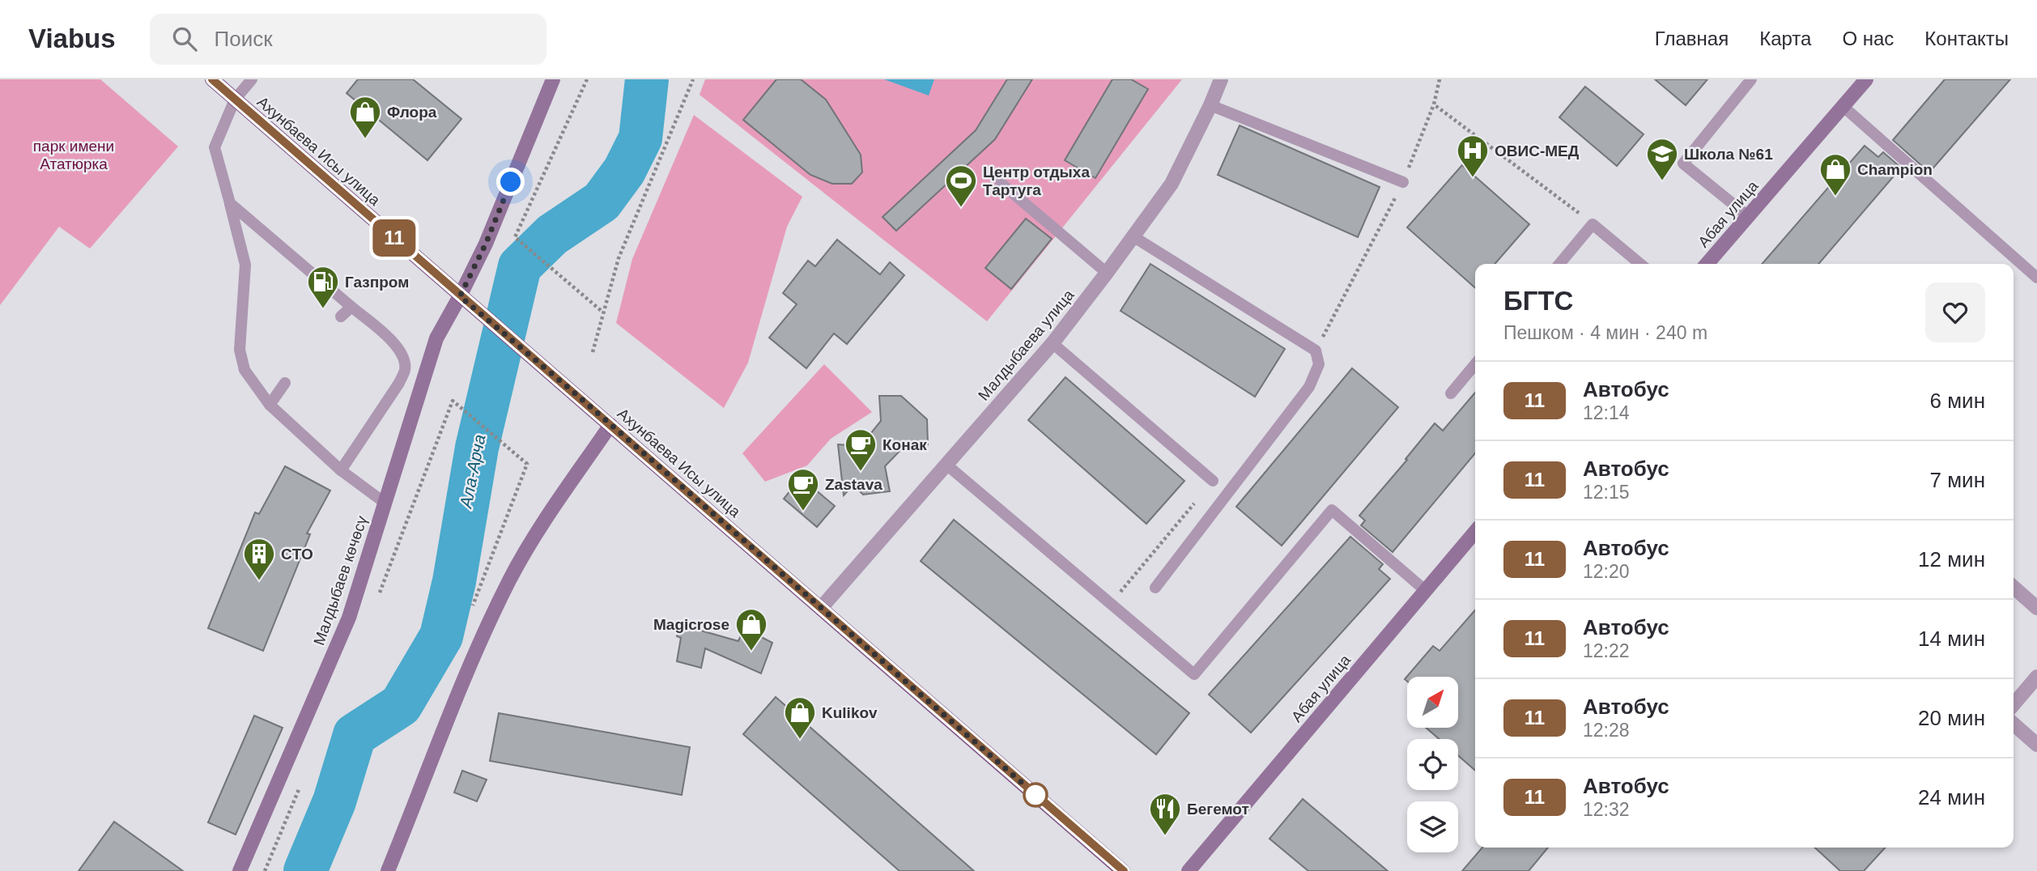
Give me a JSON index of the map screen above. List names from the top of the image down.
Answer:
{
  "streets": {
    "main road": ["Ахунбаева Исы улица"],
    "street": ["Абая улица", "Малдыбаева улица", "Малдыбаев көчөсү"]
  },
  "crossings": [
    ["Ахунбаева Исы улица", "Малдыбаева улица"],
    ["Ахунбаева Исы улица", "Малдыбаев көчөсү"]
  ],
  "water": ["Ала-Арча"],
  "parks": ["парк имени Ататюрка"],
  "places": {
    "shop": [
      "Флора",
      "Champion",
      "Magicrose",
      "Kulikov"
    ],
    "hospital": ["ОВИС-МЕД"],
    "school or university": ["Школа №61"],
    "sports": ["Центр отдыха Тартуга"],
    "fuel station": ["Газпром"],
    "cafe": ["Конак", "Zastava"],
    "building": ["CTO"],
    "restaurant": ["Бегемот"]
  },
  "lines": ["bus line 11"],
  "north": "top right",
  "page": {
    "header": "Viabus",
    "search": "Поиск",
    "nav": [
      "Главная",
      "Карта",
      "О нас",
      "Контакты"
    ],
    "on_map": "11",
    "heading": ["БГТС", "Пешком · 4 мин · 240 m"],
    "list": [
      {
        "mark": "11",
        "name": "Автобус",
        "note": "12:14",
        "value": "6 мин"
      },
      {
        "mark": "11",
        "name": "Автобус",
        "note": "12:15",
        "value": "7 мин"
      },
      {
        "mark": "11",
        "name": "Автобус",
        "note": "12:20",
        "value": "12 мин"
      },
      {
        "mark": "11",
        "name": "Автобус",
        "note": "12:22",
        "value": "14 мин"
      },
      {
        "mark": "11",
        "name": "Автобус",
        "note": "12:28",
        "value": "20 мин"
      },
      {
        "mark": "11",
        "name": "Автобус",
        "note": "12:32",
        "value": "24 мин"
      }
    ]
  }
}
